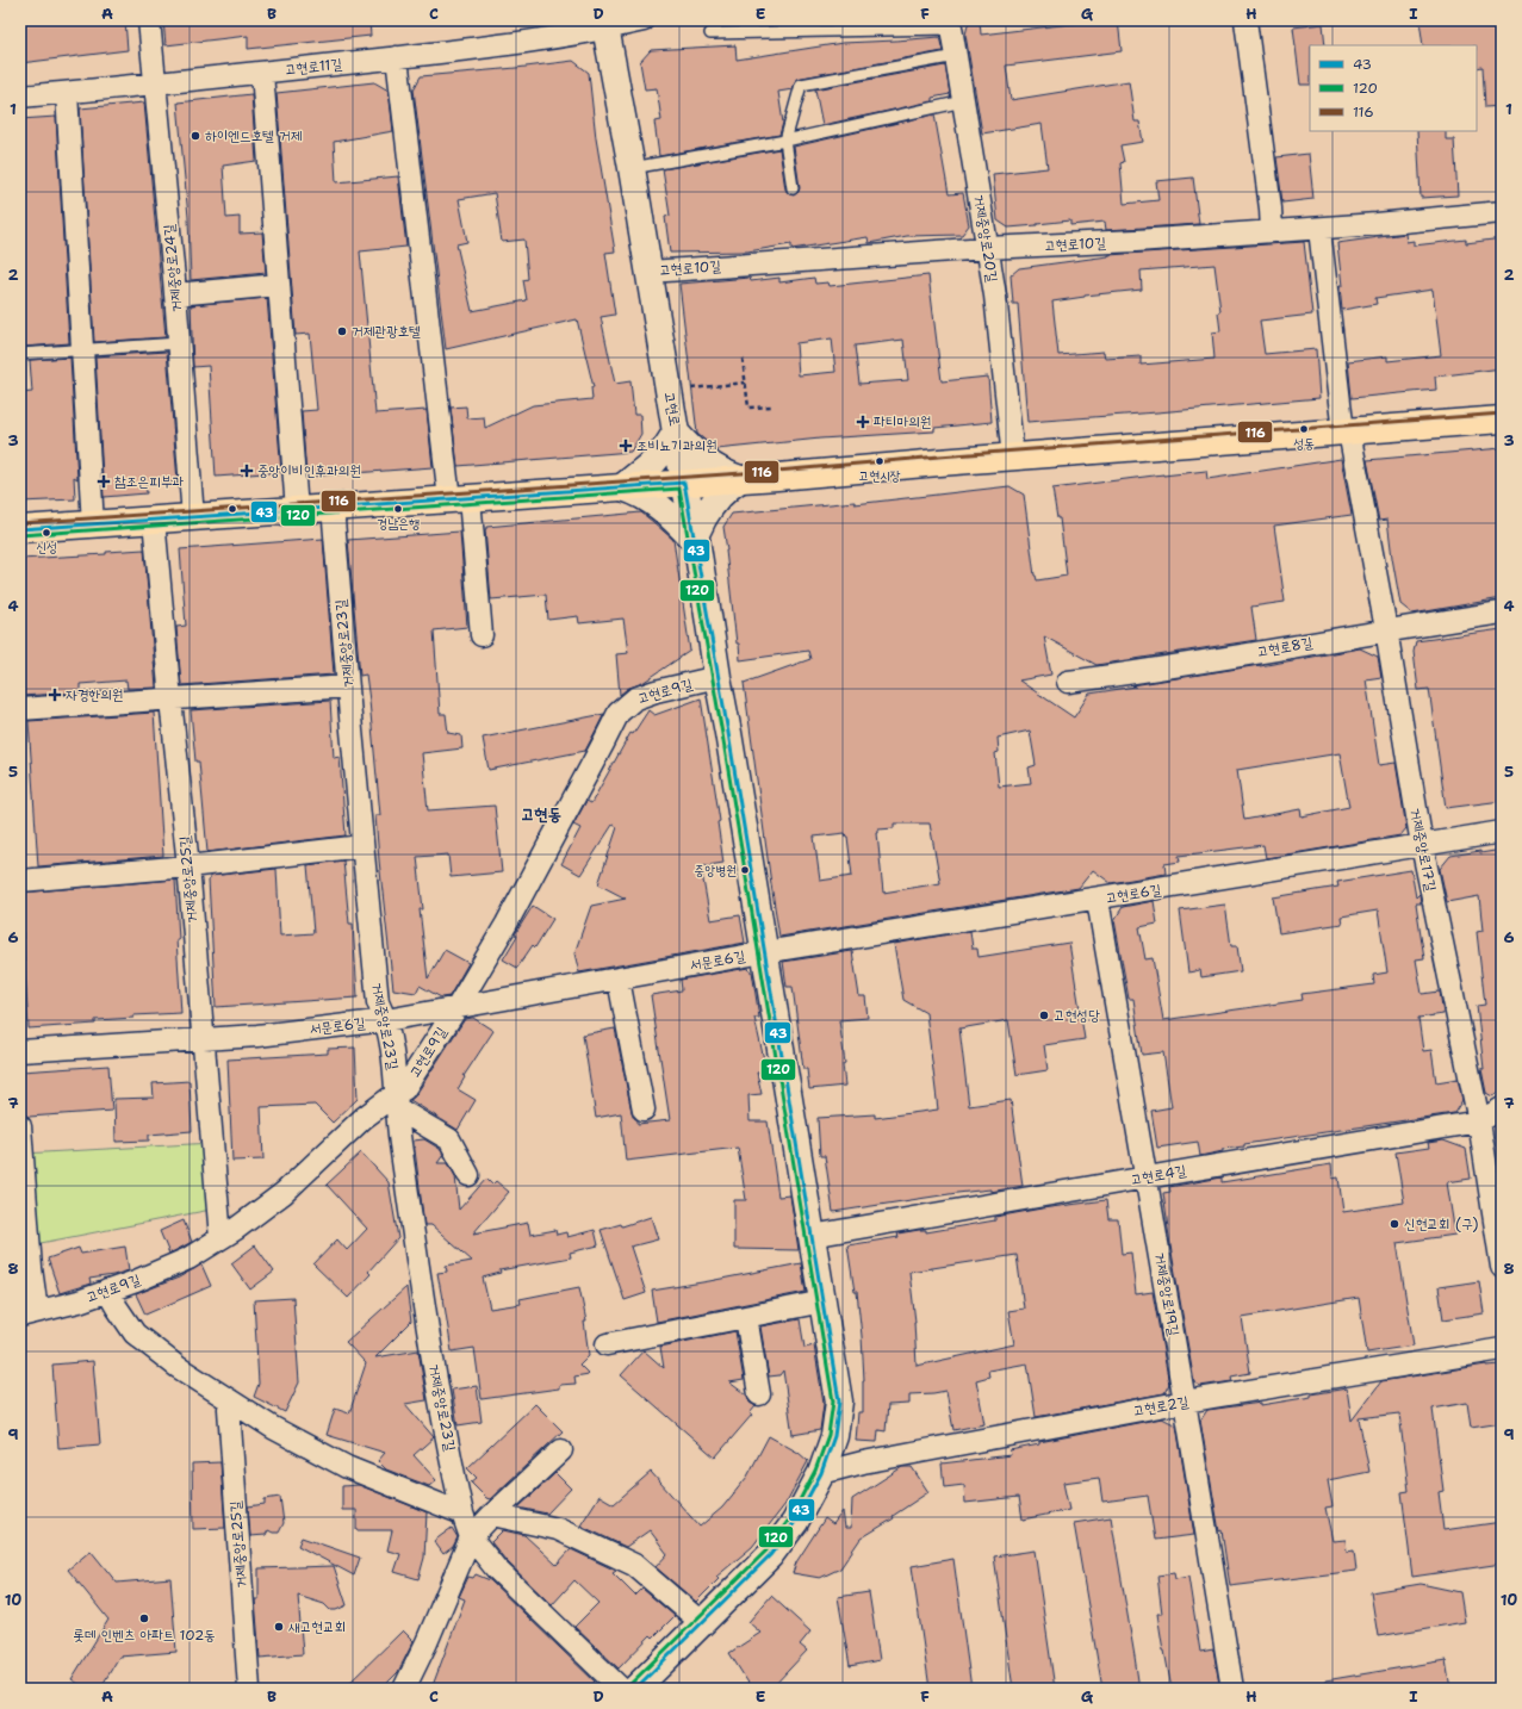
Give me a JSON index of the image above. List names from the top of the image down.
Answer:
{
  "streets": {
    "street": [
      "고현로11길",
      "거제중앙로20길",
      "고현로10길",
      "거제중앙로24길",
      "고현로",
      "거제중앙로23길",
      "고현로8길",
      "고현로9길",
      "거제중앙로17길",
      "거제중앙로25길",
      "고현로6길",
      "서문로6길",
      "고현로4길",
      "거제중앙로19길",
      "고현로2길"
    ]
  },
  "crossings": [
    ["고현로11길", "거제중앙로24길"],
    ["고현로11길", "고현로"],
    ["거제중앙로20길", "고현로10길"],
    ["고현로10길", "고현로"],
    ["고현로10길", "거제중앙로17길"],
    ["고현로", "고현로9길"],
    ["고현로", "고현로6길"],
    ["고현로", "서문로6길"],
    ["고현로", "고현로4길"],
    ["고현로", "고현로2길"],
    ["거제중앙로23길", "고현로9길"],
    ["거제중앙로23길", "서문로6길"],
    ["고현로8길", "거제중앙로17길"],
    ["고현로9길", "거제중앙로25길"],
    ["고현로9길", "서문로6길"],
    ["거제중앙로17길", "고현로6길"],
    ["거제중앙로17길", "고현로4길"],
    ["거제중앙로25길", "서문로6길"],
    ["고현로6길", "서문로6길"],
    ["고현로6길", "거제중앙로19길"],
    ["고현로4길", "거제중앙로19길"],
    ["거제중앙로19길", "고현로2길"]
  ],
  "districts": ["고현동"],
  "places": {
    "other": [
      "하이엔드호텔 거제",
      "거제관광호텔",
      "성동",
      "고현시장",
      "경남은행",
      "신성",
      "중앙병원",
      "고현성당",
      "신현교회 (구)",
      "롯데 인벤츠 아파트 102동",
      "새고현교회"
    ],
    "health": [
      "파티마의원",
      "조비뇨기과의원",
      "중앙이비인후과의원",
      "참조은피부과",
      "자경한의원"
    ]
  },
  "lines": ["transit line 116", "transit line 43", "transit line 120"],
  "legend": ["43", "120", "116"],
  "grid": {
    "columns": [
      "A",
      "B",
      "C",
      "D",
      "E",
      "F",
      "G",
      "H",
      "I"
    ],
    "rows": [
      "1",
      "2",
      "3",
      "4",
      "5",
      "6",
      "7",
      "8",
      "9",
      "10"
    ]
  }
}
